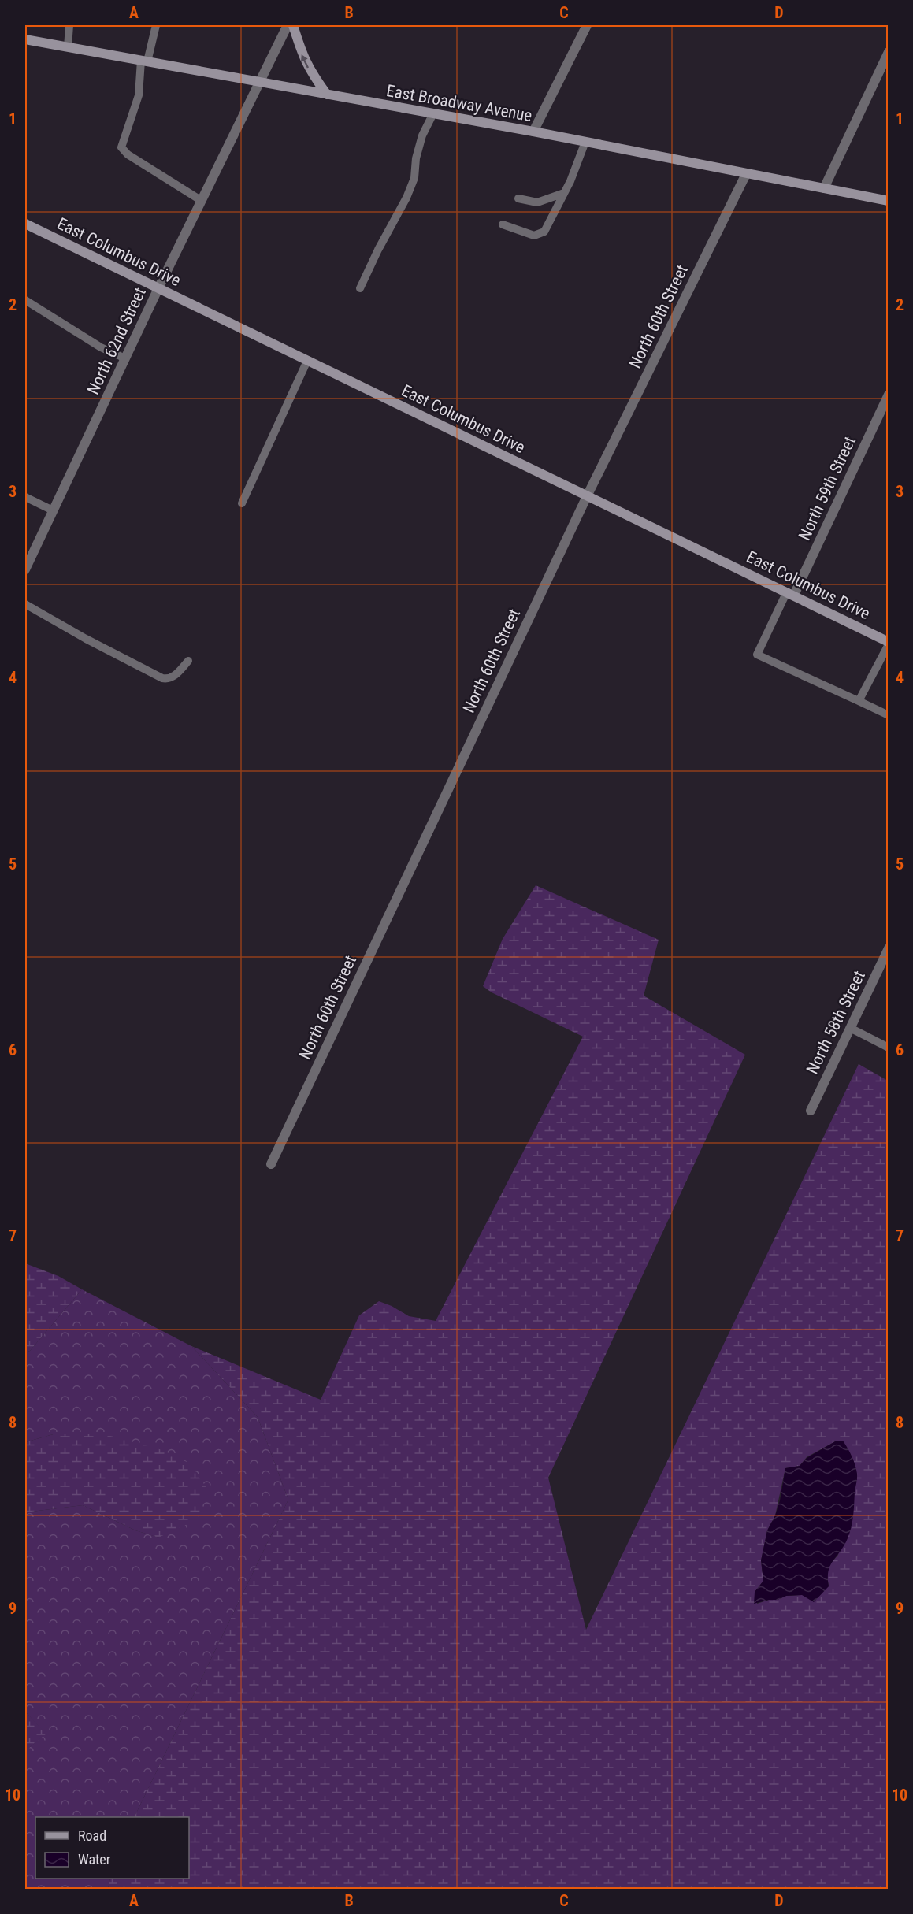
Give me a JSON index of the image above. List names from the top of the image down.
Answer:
{
  "streets": {
    "street": [
      "East Broadway Avenue",
      "East Columbus Drive",
      "North 60th Street",
      "North 62nd Street",
      "North 59th Street",
      "North 58th Street"
    ]
  },
  "crossings": [
    ["East Broadway Avenue", "North 60th Street"],
    ["East Broadway Avenue", "North 62nd Street"],
    ["East Columbus Drive", "North 60th Street"],
    ["East Columbus Drive", "North 62nd Street"],
    ["East Columbus Drive", "North 59th Street"]
  ],
  "legend": ["Road", "Water"],
  "grid": {
    "columns": [
      "A",
      "B",
      "C",
      "D"
    ],
    "rows": [
      "1",
      "2",
      "3",
      "4",
      "5",
      "6",
      "7",
      "8",
      "9",
      "10"
    ]
  }
}
